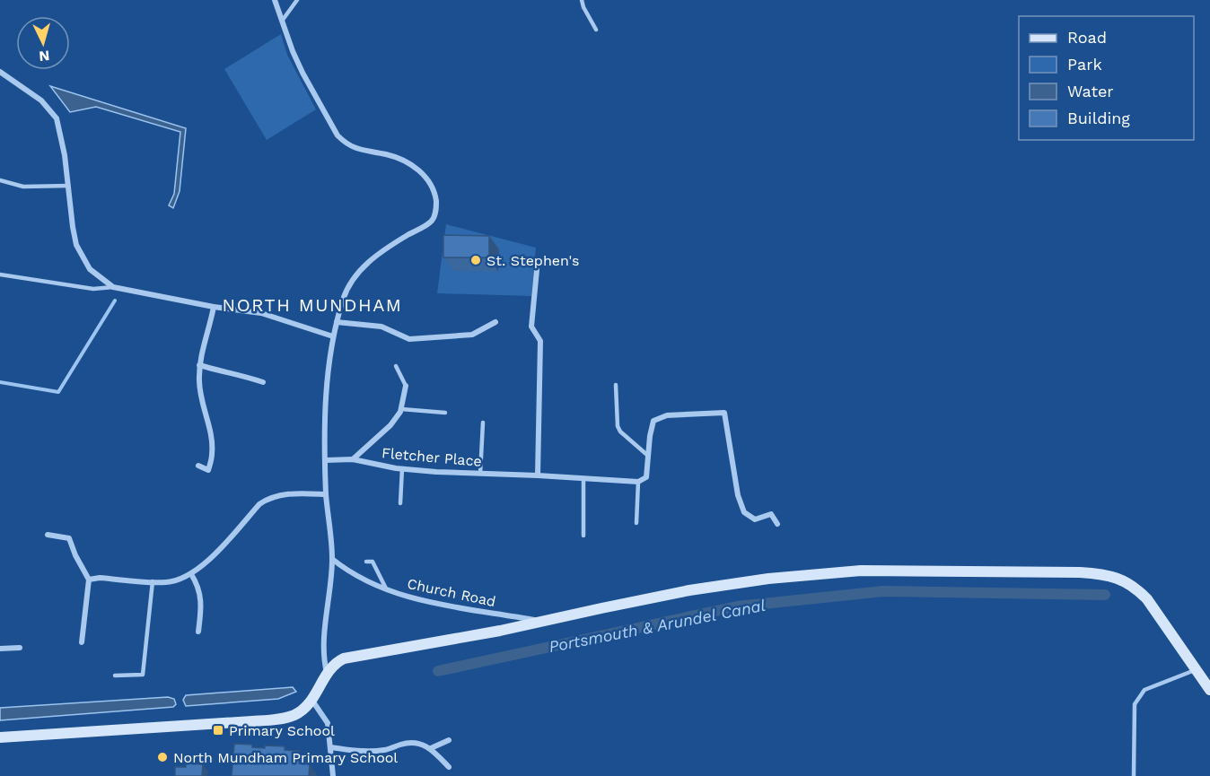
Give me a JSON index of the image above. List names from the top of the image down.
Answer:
{
  "streets": {
    "street": ["Fletcher Place", "Church Road"]
  },
  "districts": ["NORTH MUNDHAM"],
  "water": ["Portsmouth & Arundel Canal"],
  "places": {
    "other": ["St. Stephen's", "North Mundham Primary School"],
    "transit": ["Primary School"]
  },
  "legend": [
    "Road",
    "Park",
    "Water",
    "Building"
  ],
  "north": "bottom"
}
